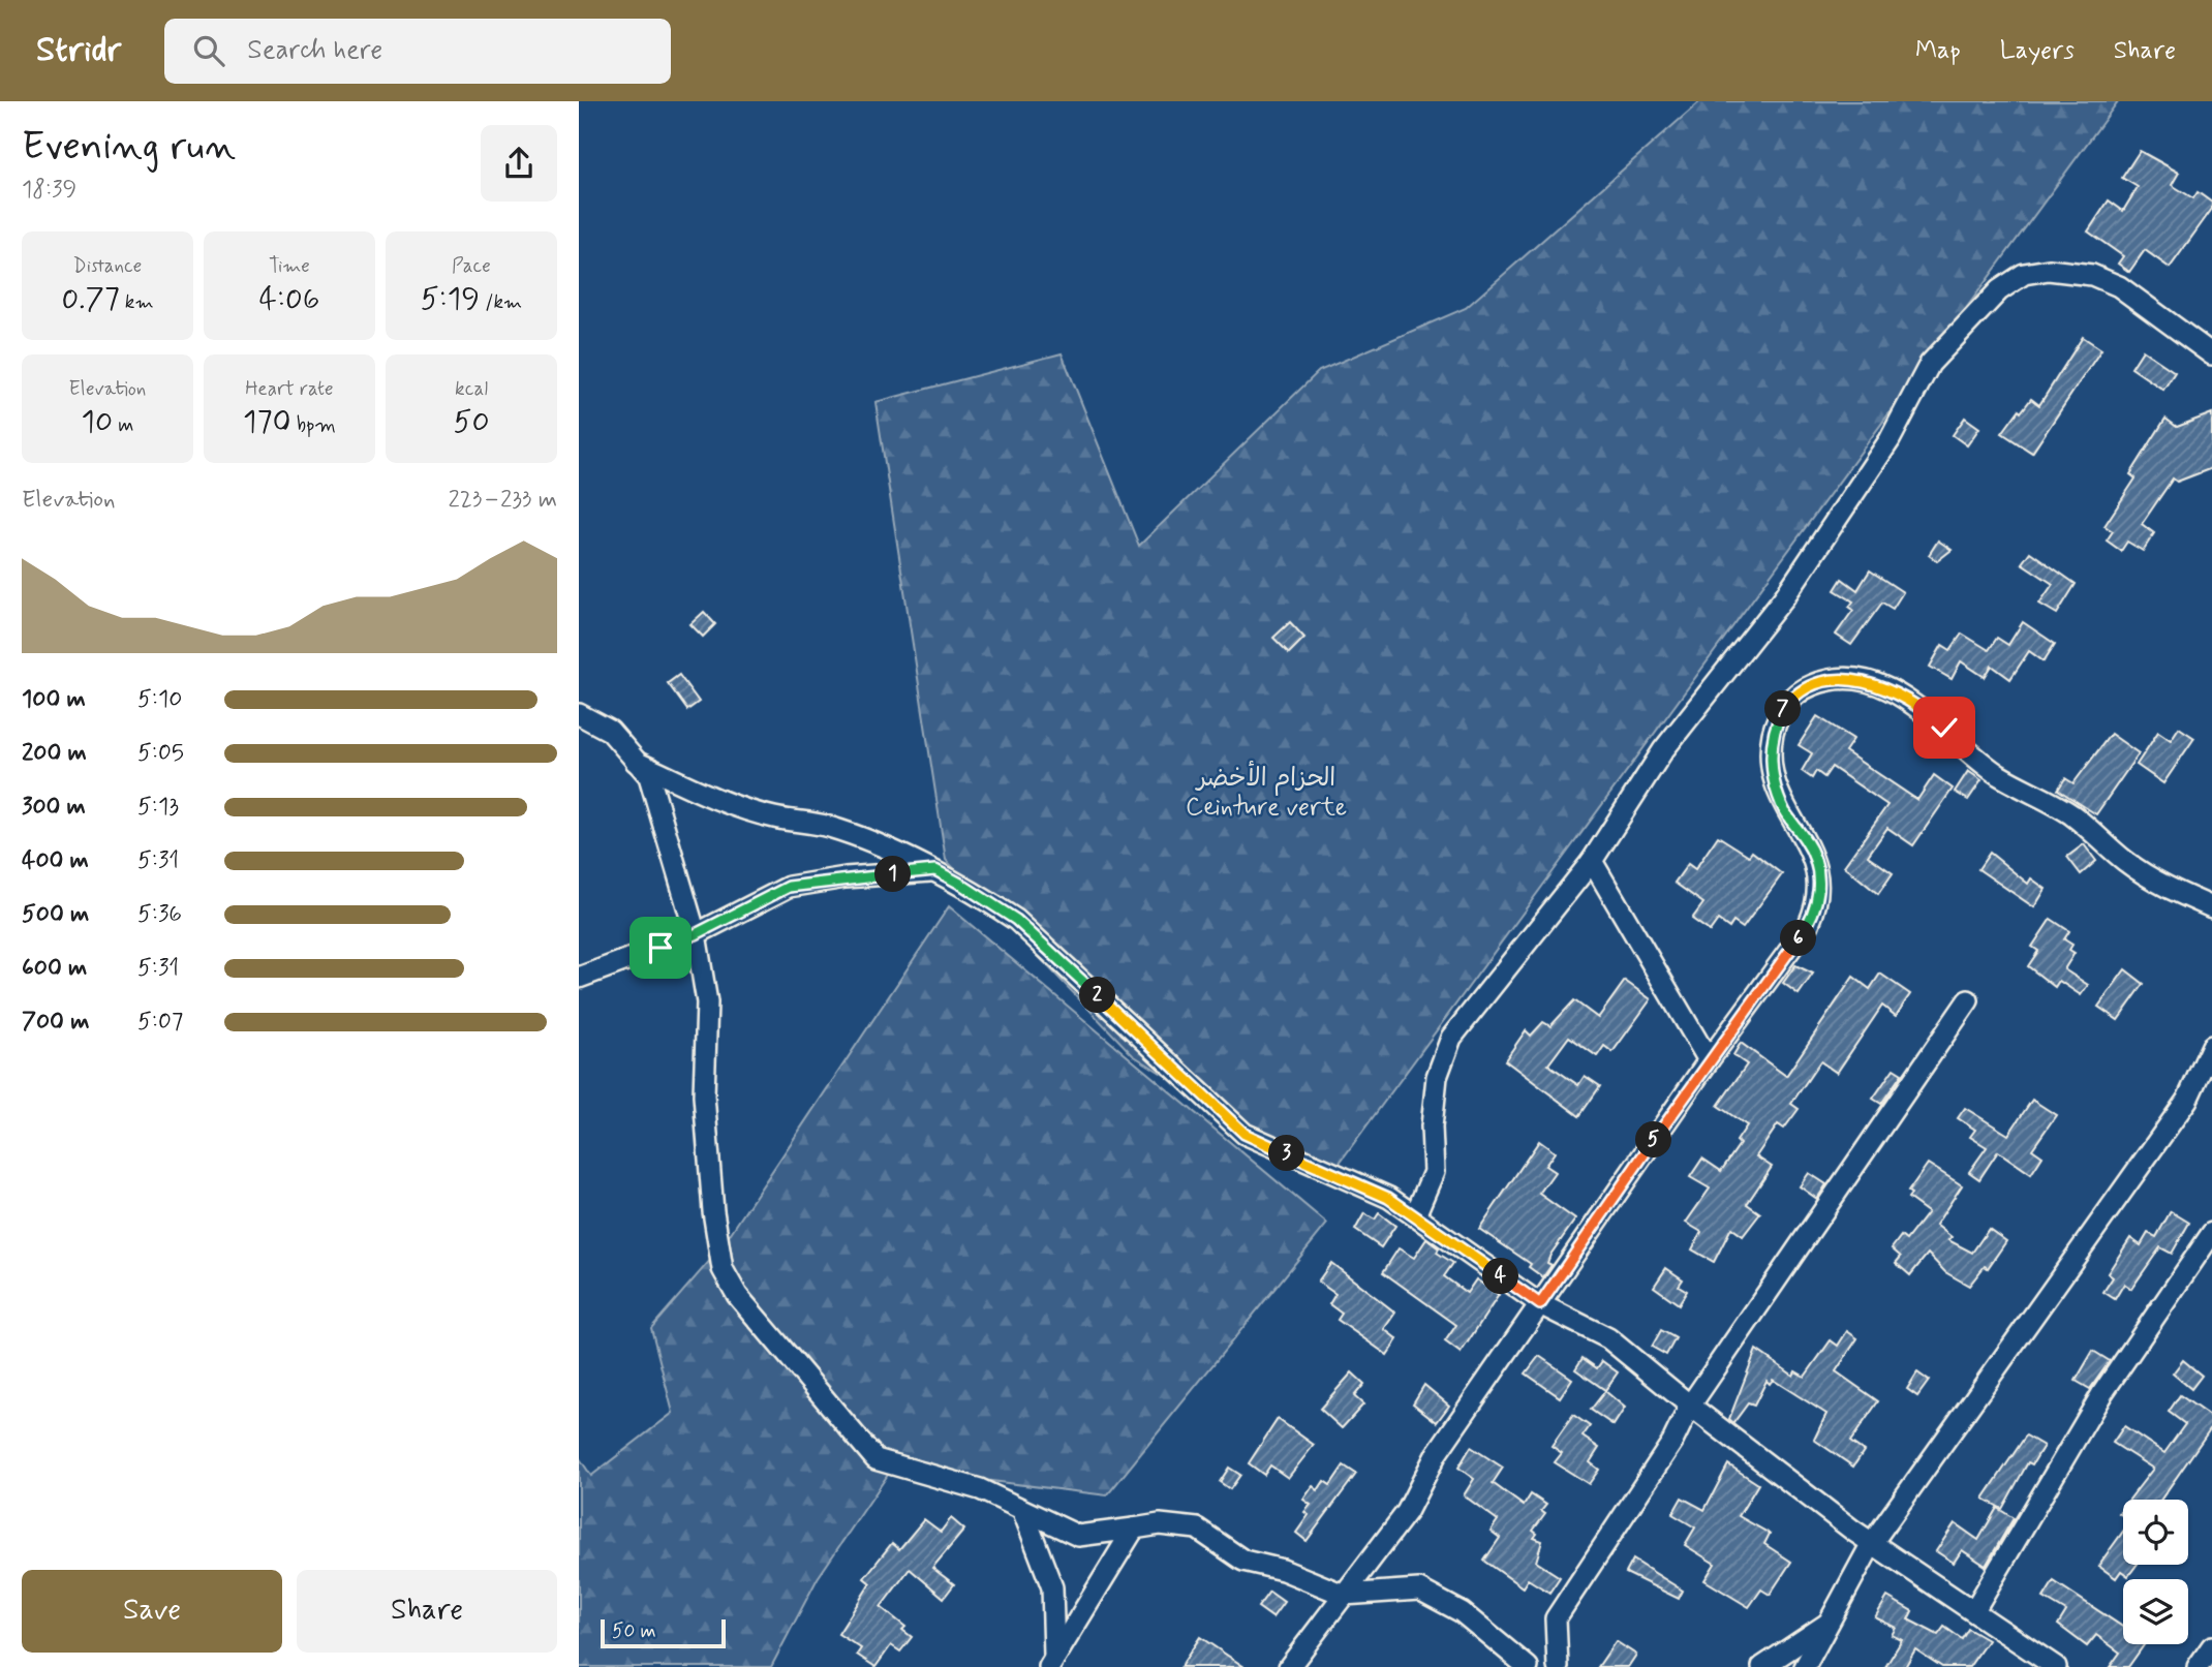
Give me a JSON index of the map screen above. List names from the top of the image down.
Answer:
{
  "parks": ["الحزام الأخضر Ceinture verte"],
  "scale_bar": "50 m",
  "page": {
    "header": "Stridr",
    "search": "Search here",
    "nav": ["Map", "Layers", "Share"],
    "heading": ["Evening run", "18:39"],
    "stats": [
      ["Distance", "0.77 km"],
      ["Time", "4:06"],
      ["Pace", "5:19 /km"],
      ["Elevation", "10 m"],
      ["Heart rate", "170 bpm"],
      ["kcal", "50"]
    ],
    "chart": ["Elevation", "223–233 m"],
    "list": [
      {
        "name": "100 m",
        "note": "5:10"
      },
      {
        "name": "200 m",
        "note": "5:05"
      },
      {
        "name": "300 m",
        "note": "5:13"
      },
      {
        "name": "400 m",
        "note": "5:31"
      },
      {
        "name": "500 m",
        "note": "5:36"
      },
      {
        "name": "600 m",
        "note": "5:31"
      },
      {
        "name": "700 m",
        "note": "5:07"
      }
    ],
    "pins": [
      "7",
      "1",
      "6",
      "2",
      "5",
      "3",
      "4"
    ],
    "buttons": ["Save", "Share"],
    "scale": "50 m"
  }
}
